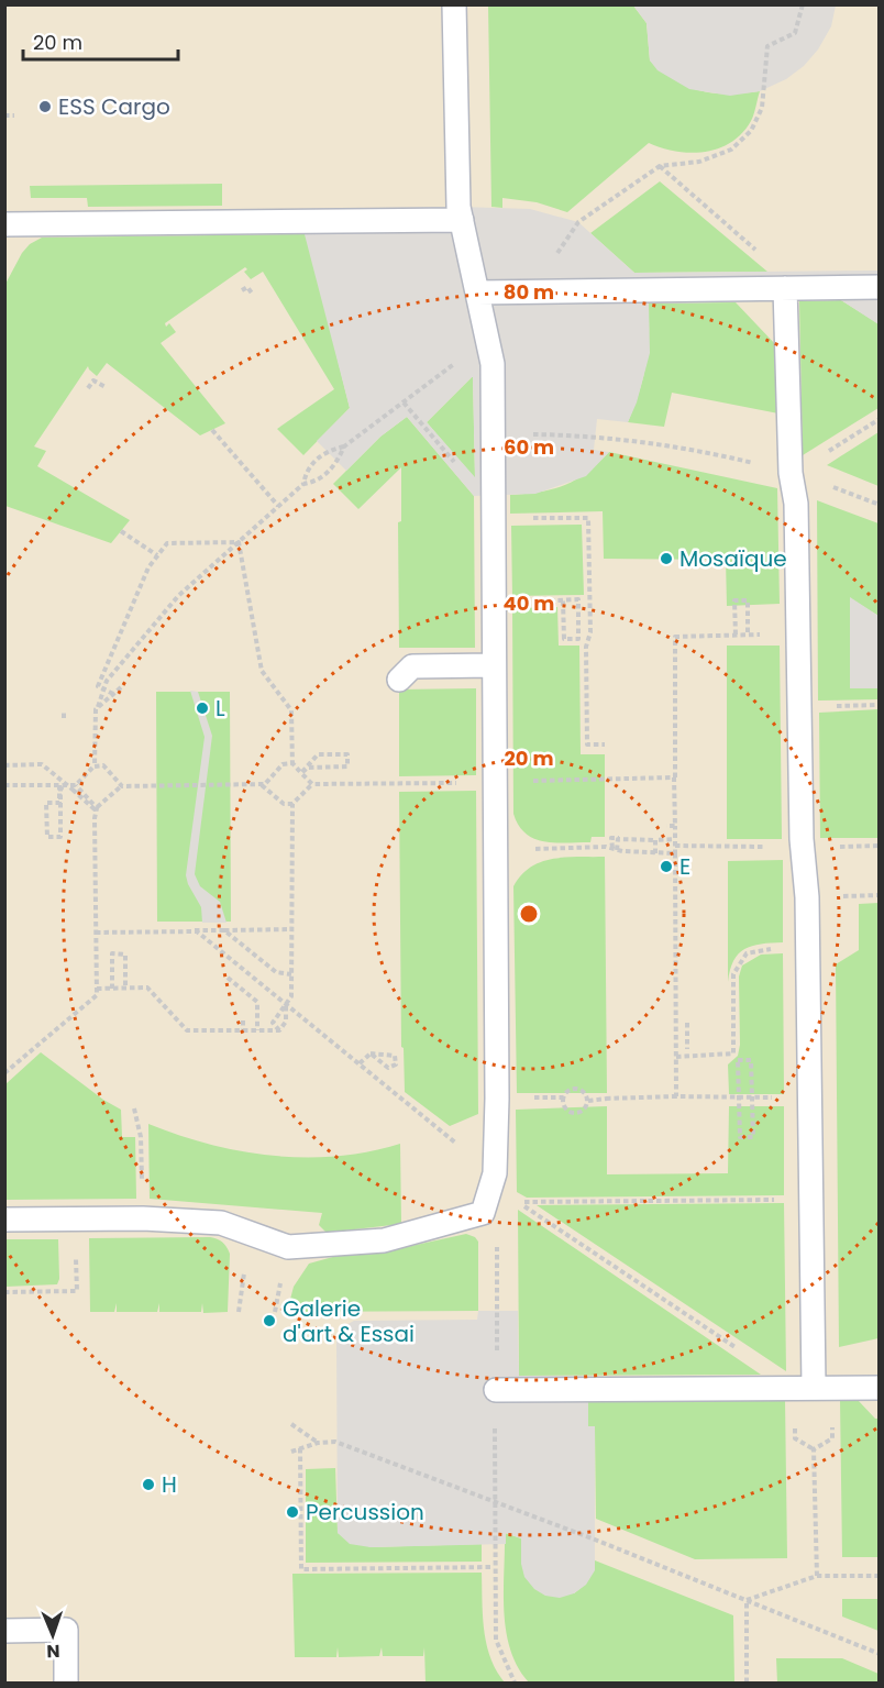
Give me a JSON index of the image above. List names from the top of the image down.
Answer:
{
  "places": [
    "ESS Cargo",
    "Mosaïque",
    "L",
    "E",
    "Galerie d'art & Essai",
    "H",
    "Percussion"
  ],
  "scale_bar": "20 m",
  "north": "bottom",
  "rings": [
    "80 m",
    "60 m",
    "40 m",
    "20 m"
  ]
}
